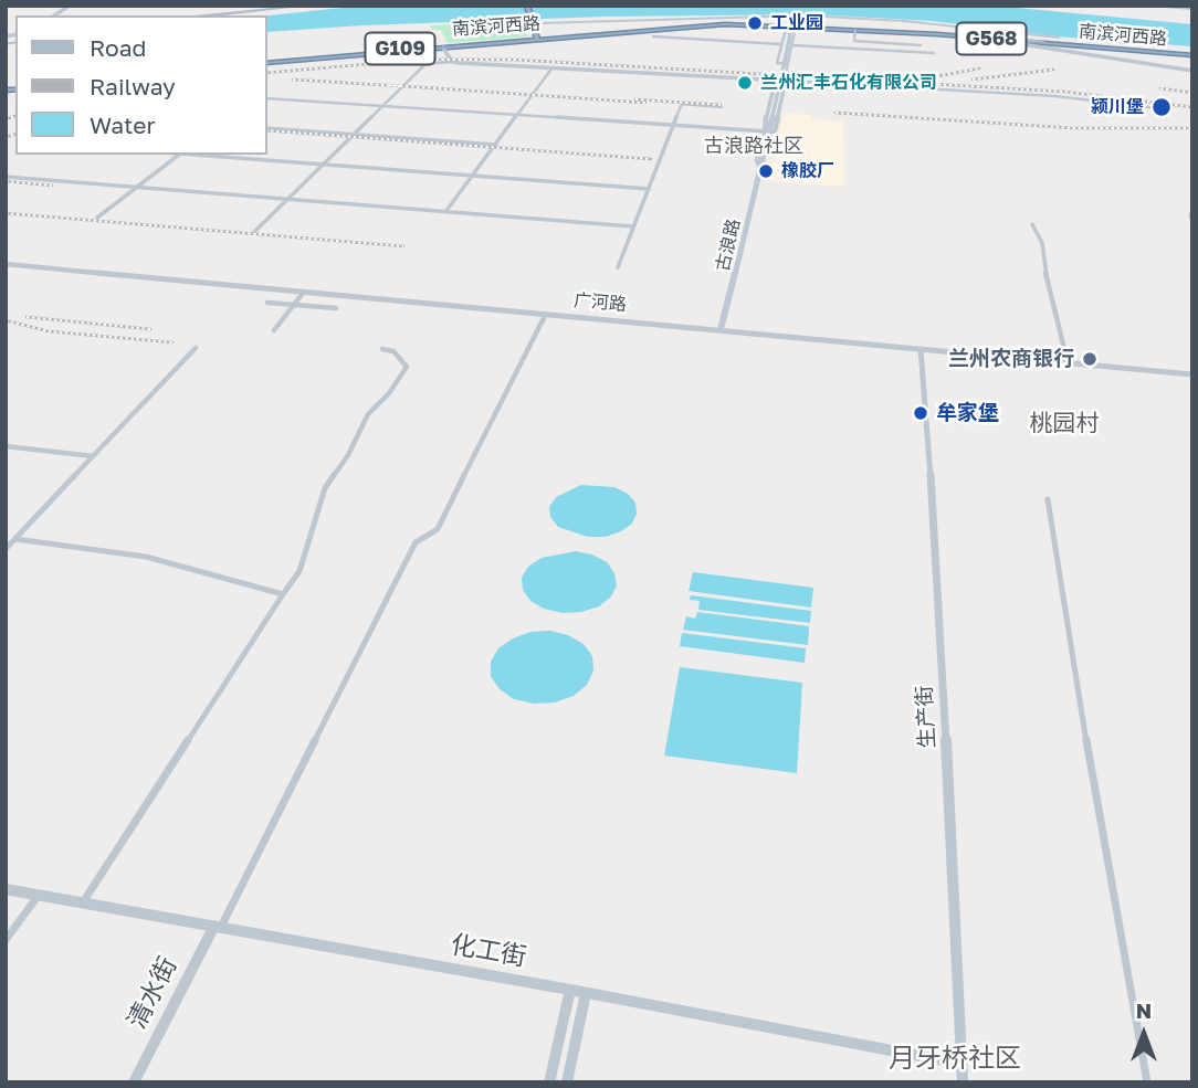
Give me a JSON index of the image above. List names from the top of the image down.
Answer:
{
  "streets": {
    "highway": ["南滨河西路", "G568", "G109"],
    "main road": ["古浪路"],
    "street": [
      "广河路",
      "生产街",
      "化工街",
      "清水街"
    ]
  },
  "crossings": [
    ["南滨河西路", "G109"],
    ["南滨河西路", "古浪路"],
    ["古浪路", "广河路"],
    ["广河路", "生产街"],
    ["生产街", "化工街"],
    ["化工街", "清水街"]
  ],
  "districts": ["古浪路社区", "桃园村", "月牙桥社区"],
  "places": [
    "工业园",
    "兰州汇丰石化有限公司",
    "颍川堡",
    "橡胶厂",
    "兰州农商银行",
    "牟家堡"
  ],
  "legend": ["Road", "Railway", "Water"],
  "north": "top"
}
